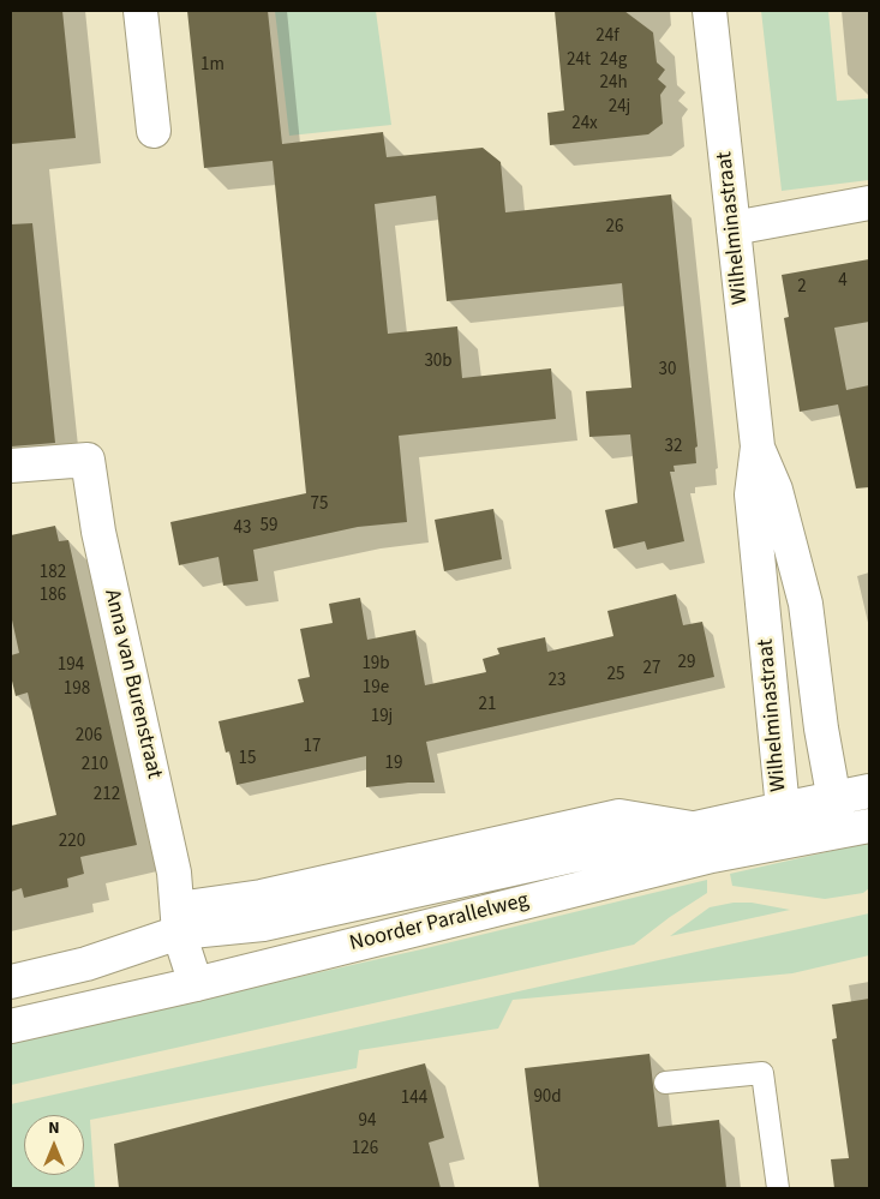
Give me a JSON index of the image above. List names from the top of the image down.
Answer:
{
  "streets": {
    "main road": ["Wilhelminastraat", "Anna van Burenstraat", "Noorder Parallelweg"]
  },
  "crossings": [
    ["Wilhelminastraat", "Noorder Parallelweg"],
    ["Anna van Burenstraat", "Noorder Parallelweg"]
  ],
  "house_numbers": [
    "24f",
    "24t",
    "24g",
    "1m",
    "24h",
    "24j",
    "24x",
    "26",
    "4",
    "2",
    "30b",
    "30",
    "32",
    "75",
    "59",
    "43",
    "182",
    "186",
    "29",
    "19b",
    "194",
    "27",
    "25",
    "23",
    "19e",
    "198",
    "21",
    "19j",
    "206",
    "17",
    "15",
    "19",
    "210",
    "212",
    "220",
    "90d",
    "144",
    "94",
    "126"
  ],
  "north": "top"
}
